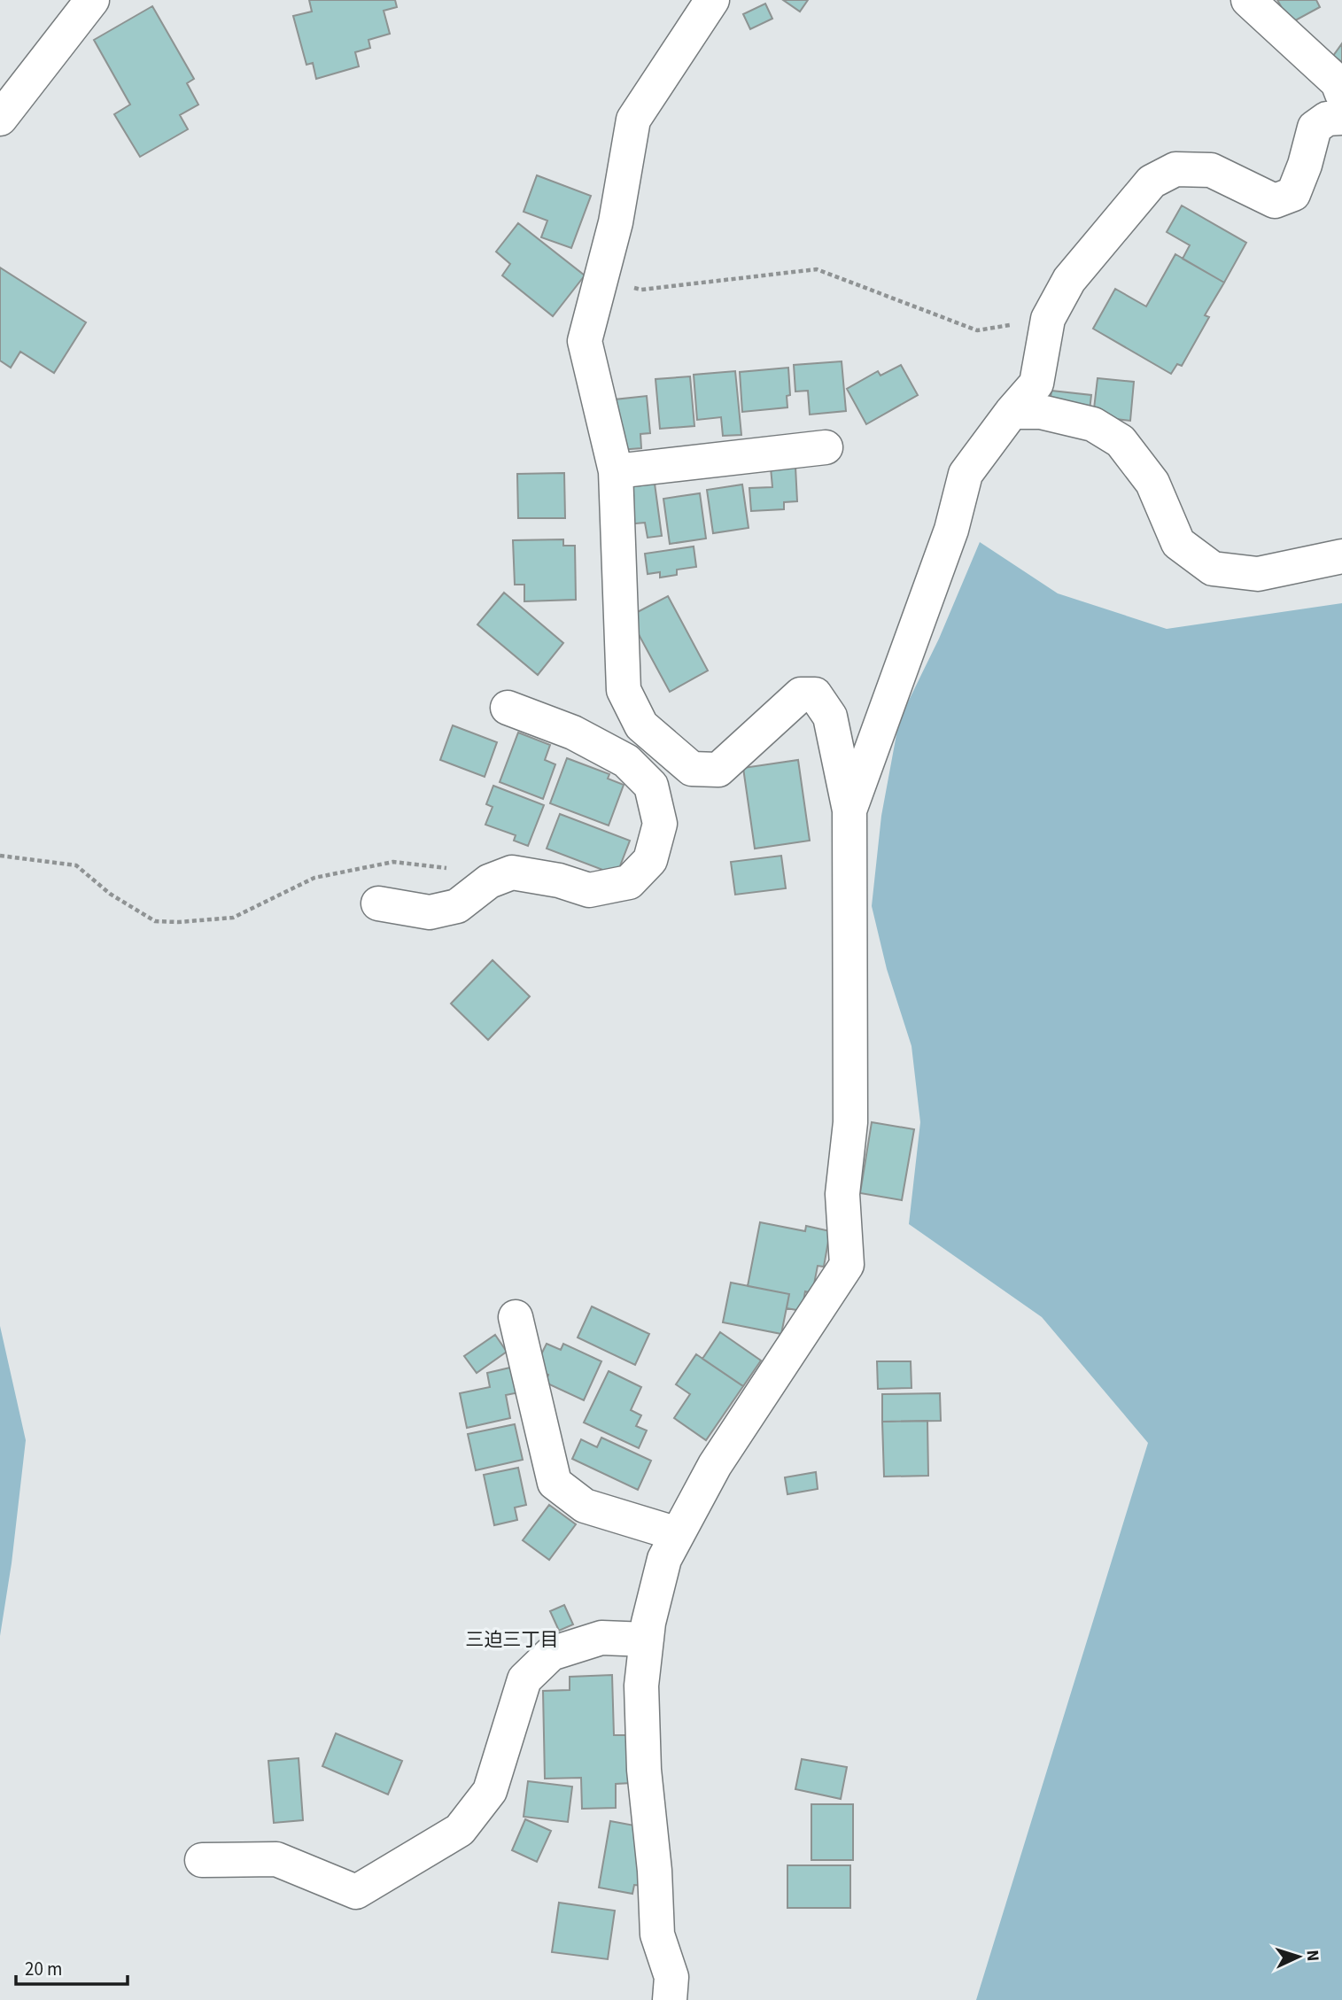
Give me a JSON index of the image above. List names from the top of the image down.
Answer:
{
  "districts": ["三迫三丁目"],
  "scale_bar": "20 m",
  "north": "right"
}
